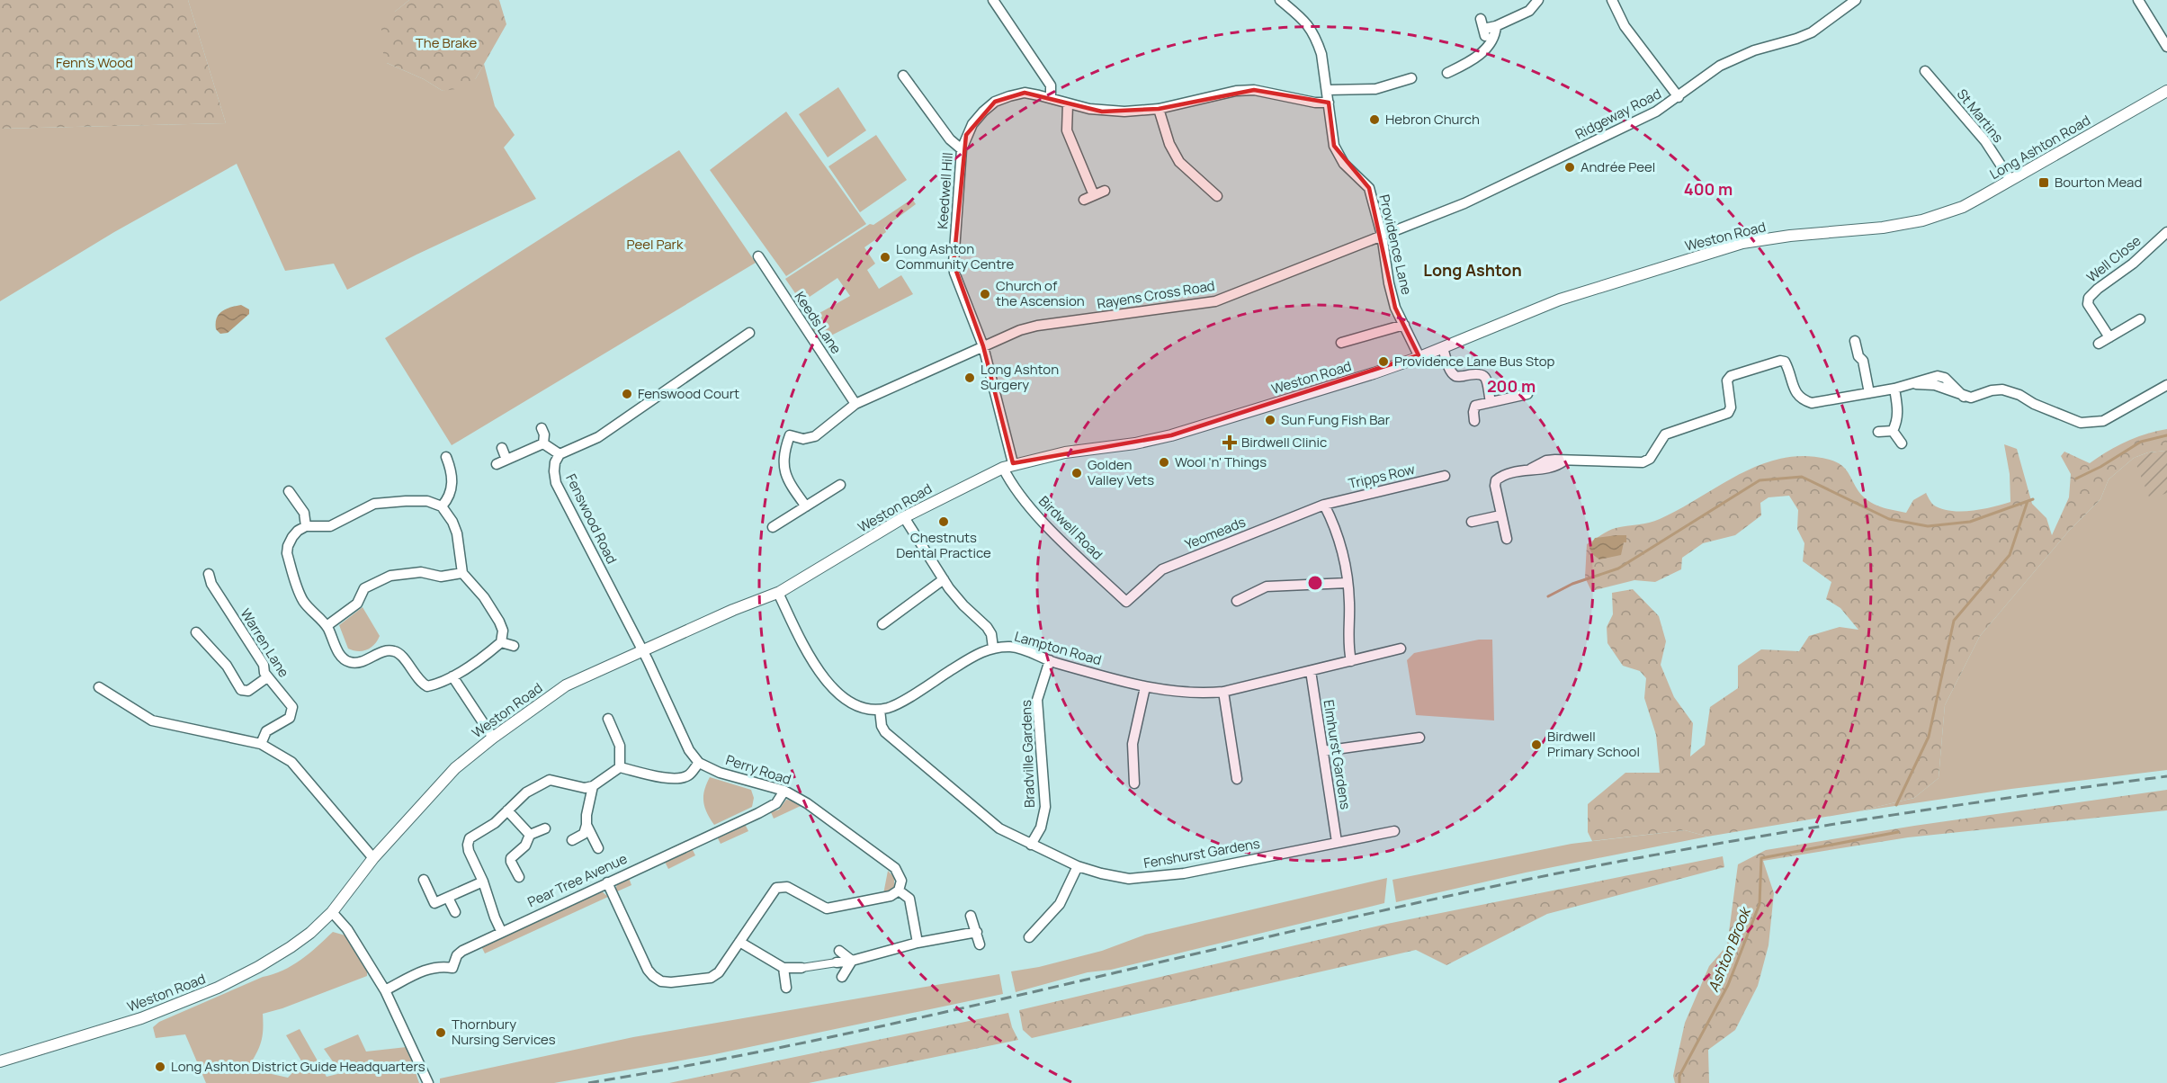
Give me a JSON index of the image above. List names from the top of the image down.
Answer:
{
  "streets": {
    "street": [
      "Ridgeway Road",
      "St Martins",
      "Long Ashton Road",
      "Keedwell Hill",
      "Weston Road",
      "Providence Lane",
      "Well Close",
      "Rayens Cross Road",
      "Keeds Lane",
      "Tripps Row",
      "Fenswood Road",
      "Birdwell Road",
      "Yeomeads",
      "Warren Lane",
      "Lampton Road",
      "Bradville Gardens",
      "Elmhurst Gardens",
      "Perry Road",
      "Fenshurst Gardens",
      "Pear Tree Avenue"
    ]
  },
  "crossings": [
    ["Ridgeway Road", "Providence Lane"],
    ["Ridgeway Road", "Rayens Cross Road"],
    ["St Martins", "Long Ashton Road"],
    ["Long Ashton Road", "Weston Road"],
    ["Keedwell Hill", "Weston Road"],
    ["Keedwell Hill", "Providence Lane"],
    ["Keedwell Hill", "Rayens Cross Road"],
    ["Keedwell Hill", "Birdwell Road"],
    ["Weston Road", "Providence Lane"],
    ["Weston Road", "Fenswood Road"],
    ["Weston Road", "Birdwell Road"],
    ["Providence Lane", "Rayens Cross Road"],
    ["Rayens Cross Road", "Keeds Lane"],
    ["Tripps Row", "Yeomeads"],
    ["Birdwell Road", "Yeomeads"],
    ["Lampton Road", "Bradville Gardens"],
    ["Lampton Road", "Elmhurst Gardens"],
    ["Lampton Road", "Fenshurst Gardens"],
    ["Bradville Gardens", "Fenshurst Gardens"],
    ["Elmhurst Gardens", "Fenshurst Gardens"],
    ["Perry Road", "Pear Tree Avenue"]
  ],
  "districts": ["Long Ashton"],
  "water": ["Ashton Brook"],
  "parks": ["The Brake", "Fenn's Wood", "Peel Park"],
  "places": {
    "other": [
      "Hebron Church",
      "Andrée Peel",
      "Long Ashton Community Centre",
      "Church of the Ascension",
      "Providence Lane Bus Stop",
      "Long Ashton Surgery",
      "Fenswood Court",
      "Sun Fung Fish Bar",
      "Wool 'n' Things",
      "Golden Valley Vets",
      "Chestnuts Dental Practice",
      "Birdwell Primary School",
      "Thornbury Nursing Services",
      "Long Ashton District Guide Headquarters"
    ],
    "transit": ["Bourton Mead"],
    "health": ["Birdwell Clinic"]
  },
  "rings": ["400 m", "200 m"]
}
